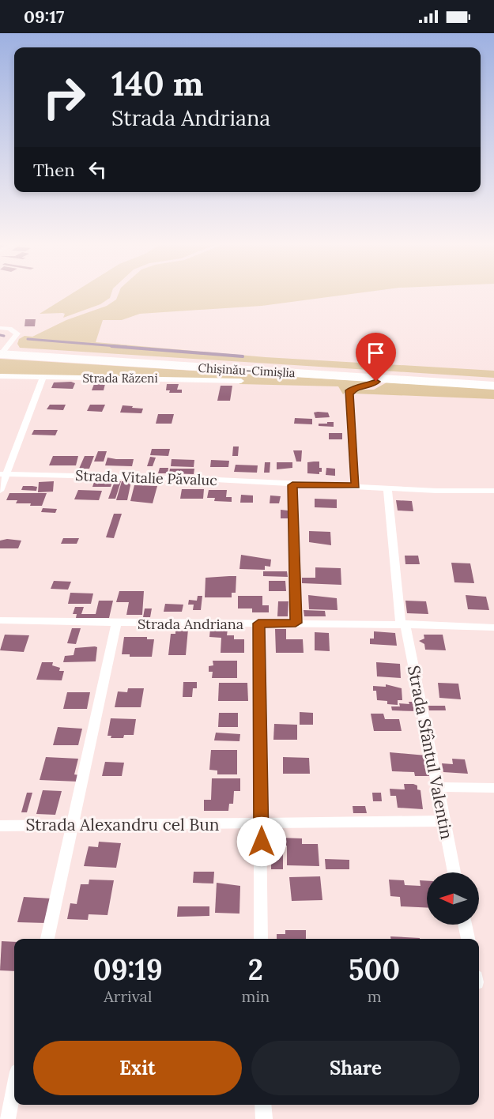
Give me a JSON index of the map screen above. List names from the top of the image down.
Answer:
{
  "streets": {
    "highway": ["Chișinău-Cimișlia"],
    "street": [
      "Strada Răzeni",
      "Strada Vitalie Păvaluc",
      "Strada Andriana",
      "Strada Sfântul Valentin",
      "Strada Alexandru cel Bun"
    ]
  },
  "crossings": [
    ["Strada Vitalie Păvaluc", "Strada Sfântul Valentin"],
    ["Strada Andriana", "Strada Sfântul Valentin"],
    ["Strada Sfântul Valentin", "Strada Alexandru cel Bun"]
  ],
  "north": "left",
  "page": {
    "status": "09:17",
    "turn": ["140 m", "Strada Andriana"],
    "then": "Then",
    "eta": [
      "09:19",
      "Arrival",
      "2",
      "min",
      "500",
      "m"
    ],
    "buttons": ["Exit", "Share"]
  }
}
